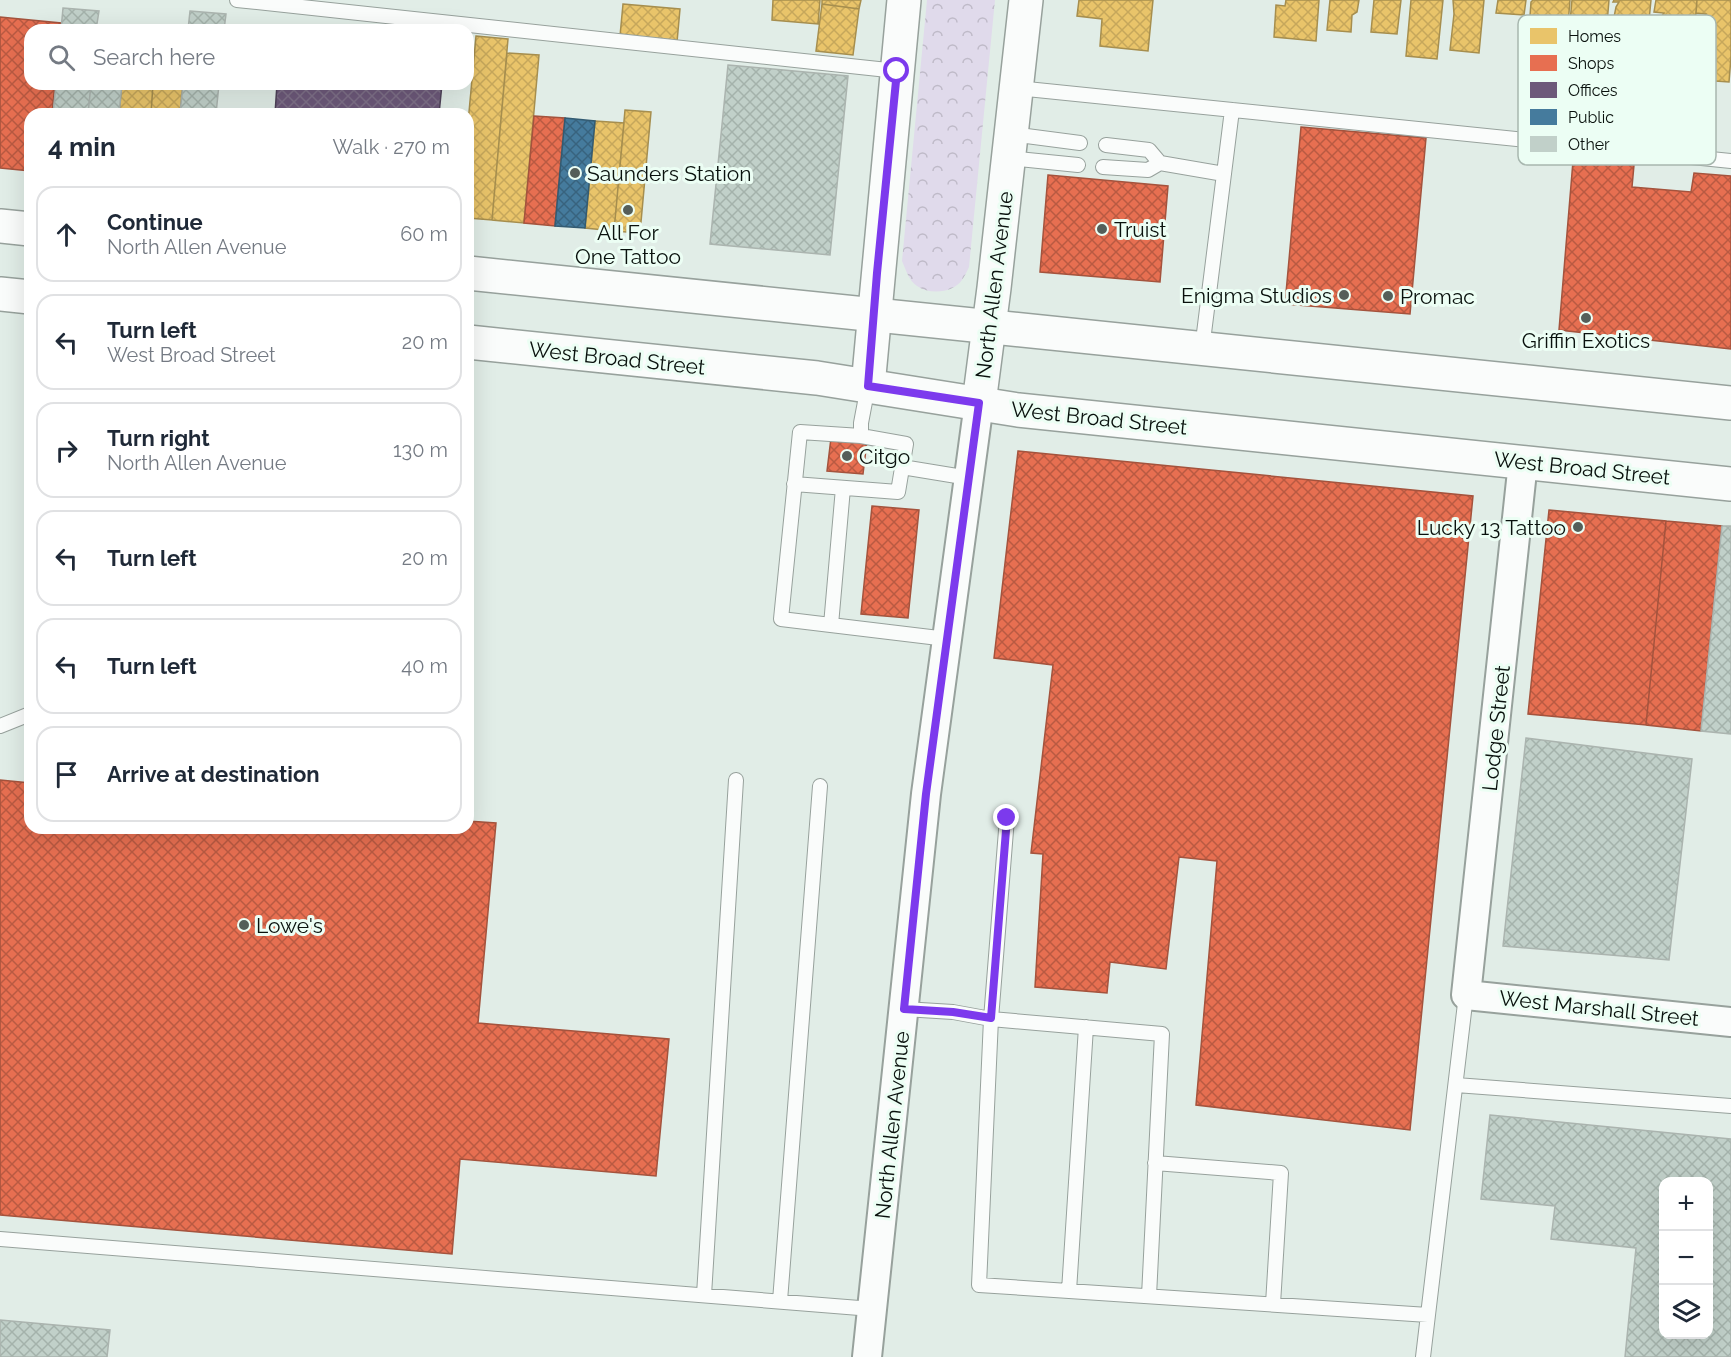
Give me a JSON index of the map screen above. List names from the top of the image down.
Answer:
{
  "streets": {
    "main road": ["North Allen Avenue", "West Broad Street"],
    "street": ["Lodge Street", "West Marshall Street"]
  },
  "crossings": [
    ["North Allen Avenue", "West Broad Street"],
    ["West Broad Street", "Lodge Street"],
    ["Lodge Street", "West Marshall Street"]
  ],
  "places": [
    "Saunders Station",
    "All For One Tattoo",
    "Truist",
    "Enigma Studios",
    "Promac",
    "Griffin Exotics",
    "Citgo",
    "Lucky 13 Tattoo",
    "Lowe's"
  ],
  "legend": [
    "Homes",
    "Shops",
    "Offices",
    "Public",
    "Other"
  ],
  "page": {
    "search": "Search here",
    "heading": ["4 min", "Walk · 270 m"],
    "list": [
      ["Continue", "North Allen Avenue", "60 m"],
      ["Turn left", "West Broad Street", "20 m"],
      ["Turn right", "North Allen Avenue", "130 m"],
      ["Turn left", "20 m"],
      ["Turn left", "40 m"],
      "Arrive at destination"
    ],
    "map_buttons": ["+", "−"]
  }
}
